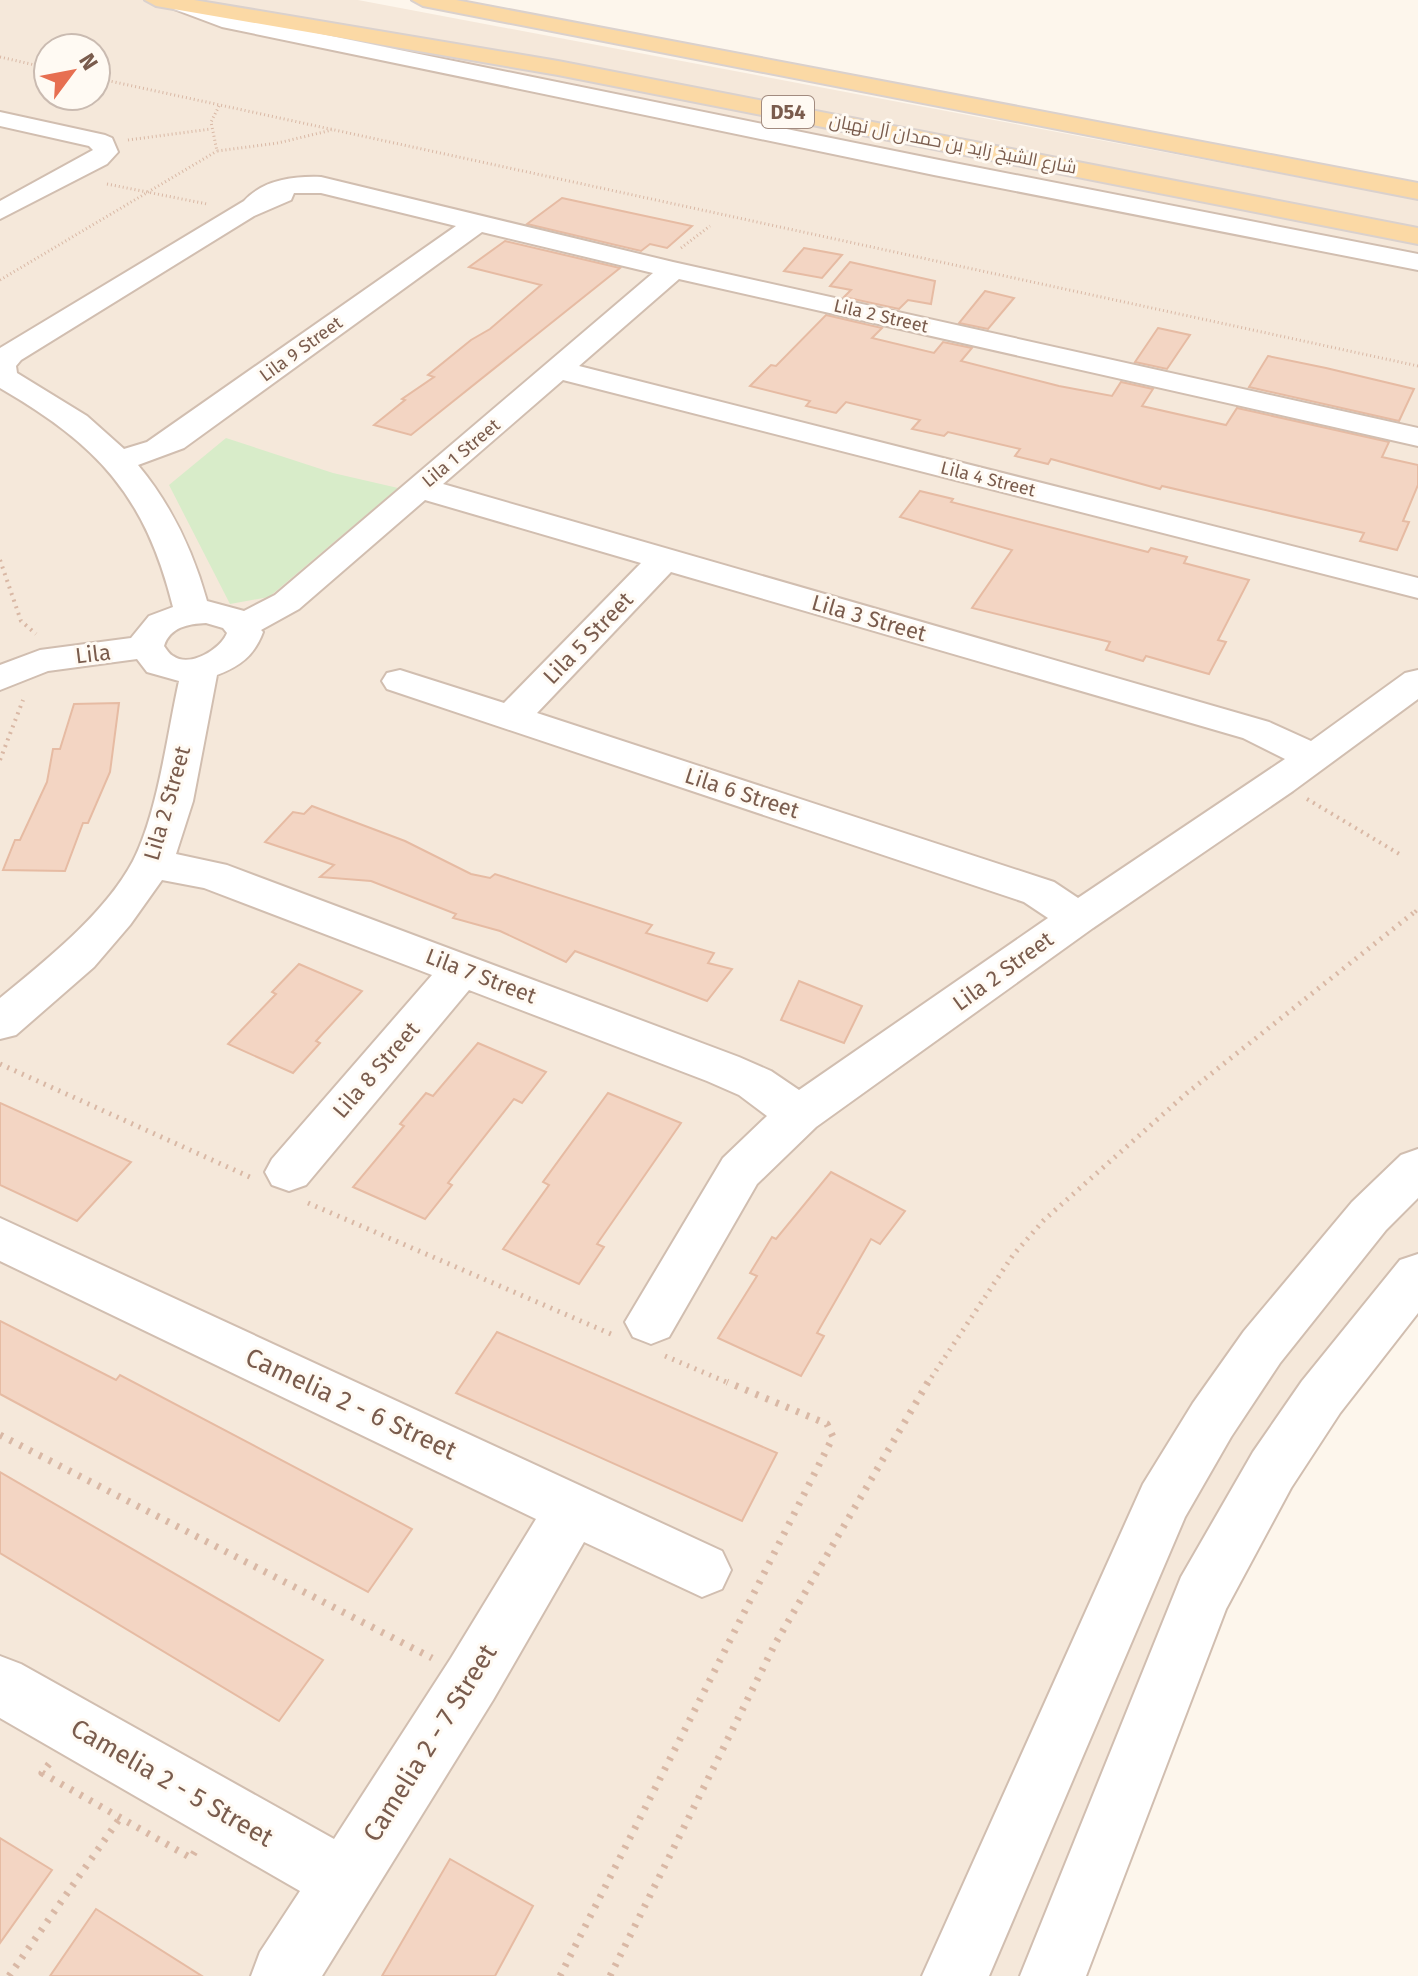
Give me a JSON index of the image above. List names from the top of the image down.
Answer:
{
  "streets": {
    "main road": ["D54", "شارع الشيخ زايد بن حمدان آل نهيان"],
    "street": [
      "Lila 2 Street",
      "Lila 9 Street",
      "Lila 1 Street",
      "Lila 4 Street",
      "Lila 3 Street",
      "Lila 5 Street",
      "Lila",
      "Lila 6 Street",
      "Lila 7 Street",
      "Lila 8 Street",
      "Camelia 2 - 6 Street",
      "Camelia 2 - 7 Street",
      "Camelia 2 - 5 Street"
    ]
  },
  "crossings": [
    ["Lila 2 Street", "Lila 9 Street"],
    ["Lila 2 Street", "Lila 1 Street"],
    ["Lila 2 Street", "Lila 3 Street"],
    ["Lila 2 Street", "Lila 6 Street"],
    ["Lila 2 Street", "Lila 7 Street"],
    ["Lila 1 Street", "Lila 4 Street"],
    ["Lila 1 Street", "Lila 3 Street"],
    ["Lila 3 Street", "Lila 5 Street"],
    ["Lila 5 Street", "Lila 6 Street"],
    ["Lila 7 Street", "Lila 8 Street"],
    ["Camelia 2 - 6 Street", "Camelia 2 - 7 Street"],
    ["Camelia 2 - 7 Street", "Camelia 2 - 5 Street"]
  ],
  "north": "top right"
}
